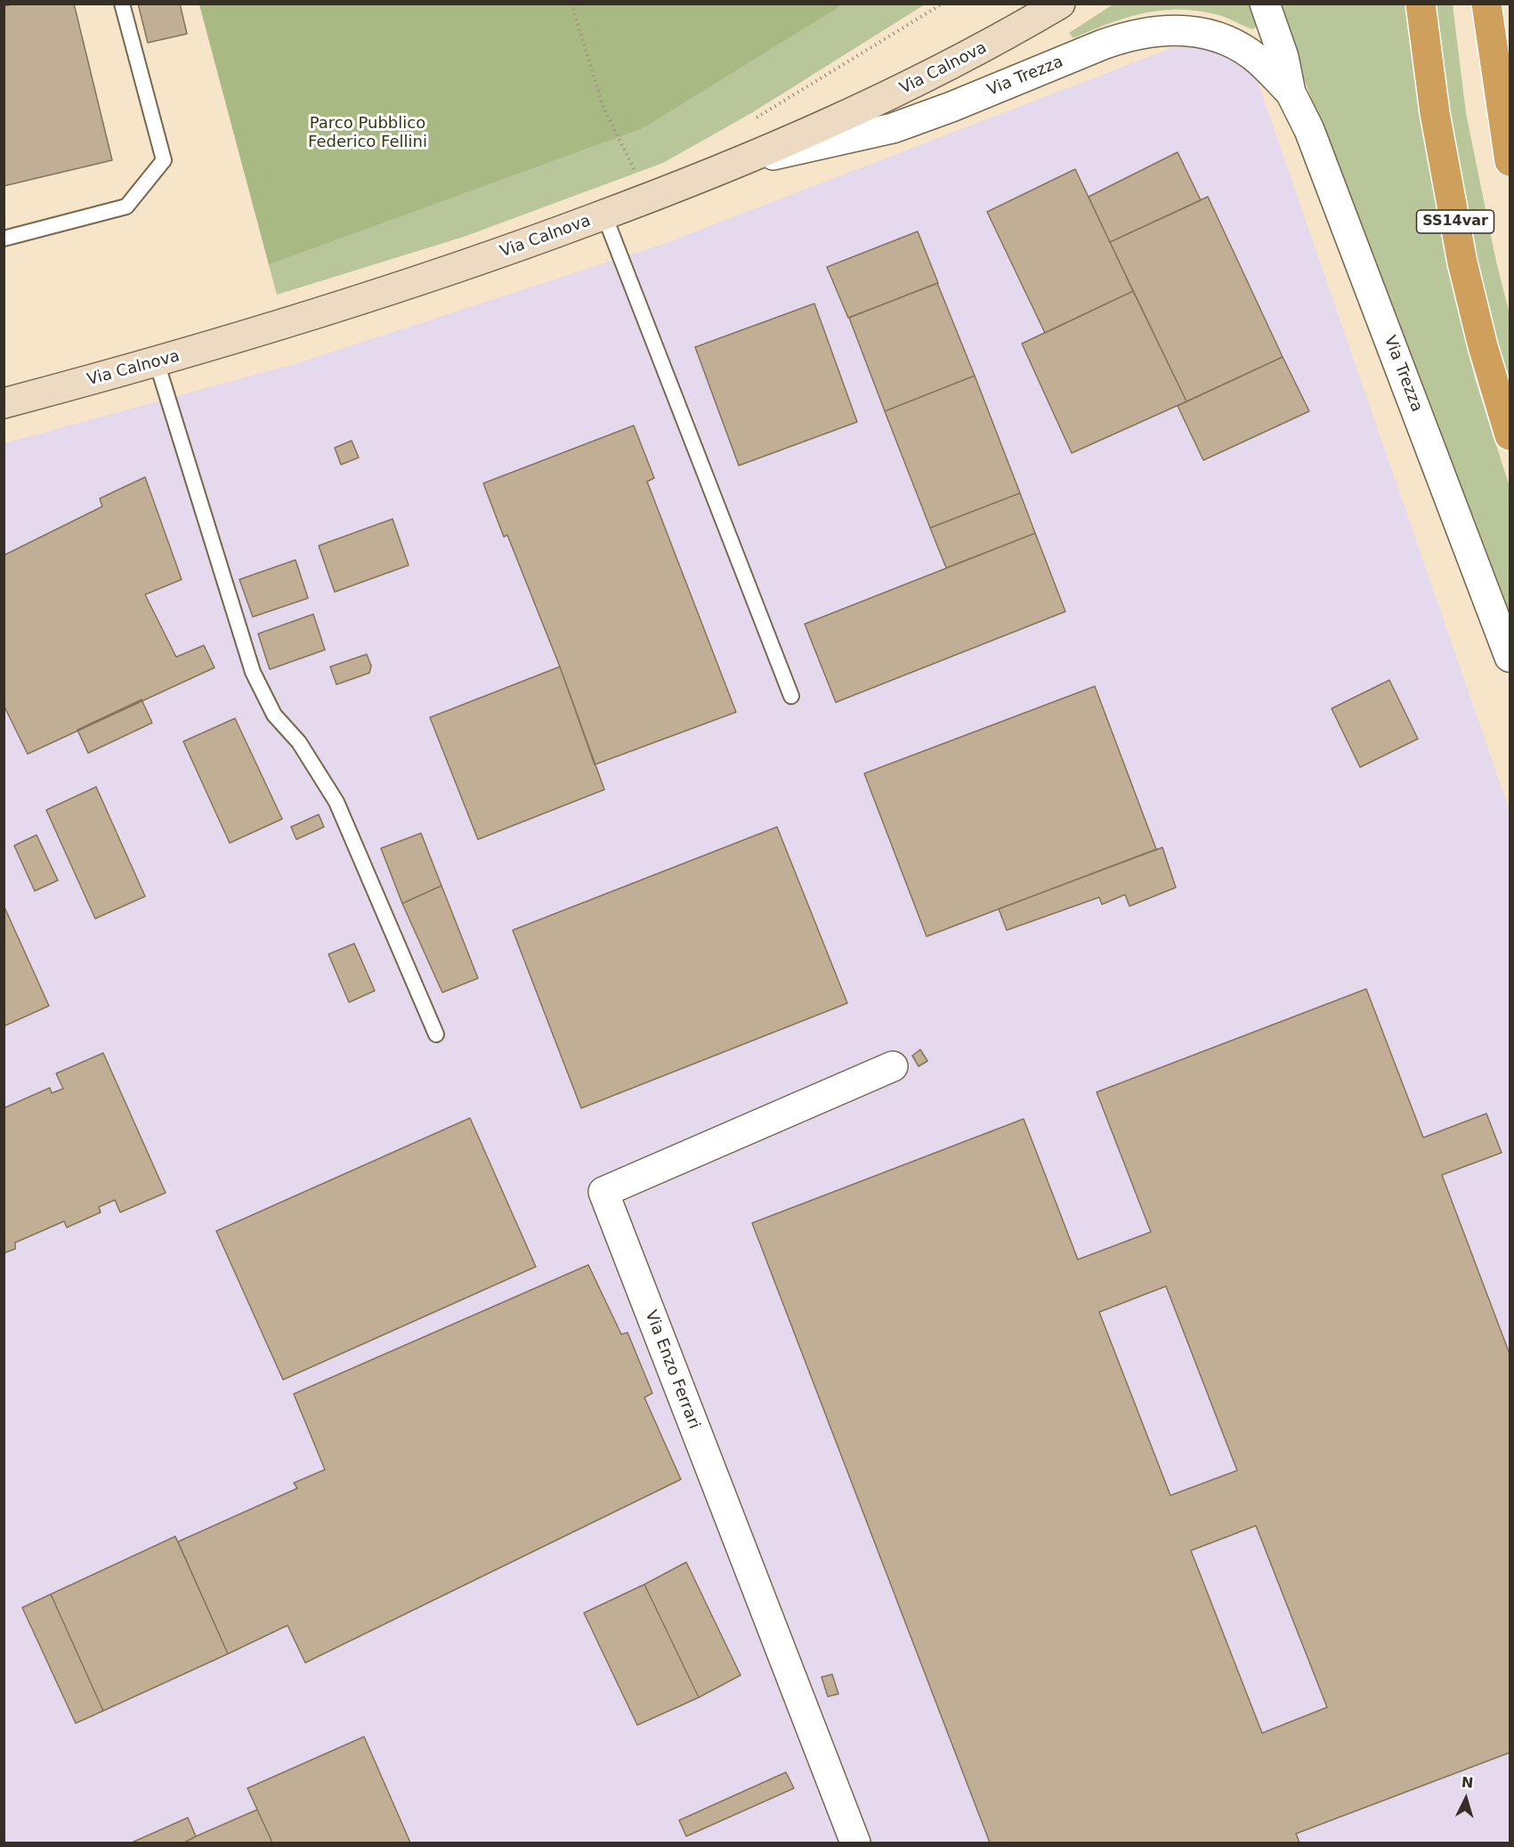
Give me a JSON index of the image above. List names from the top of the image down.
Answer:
{
  "streets": {
    "highway": ["SS14var"],
    "main road": ["Via Calnova"],
    "street": ["Via Trezza", "Via Enzo Ferrari"]
  },
  "crossings": [
    ["Via Calnova", "Via Trezza"]
  ],
  "parks": ["Parco Pubblico Federico Fellini"],
  "north": "top"
}
